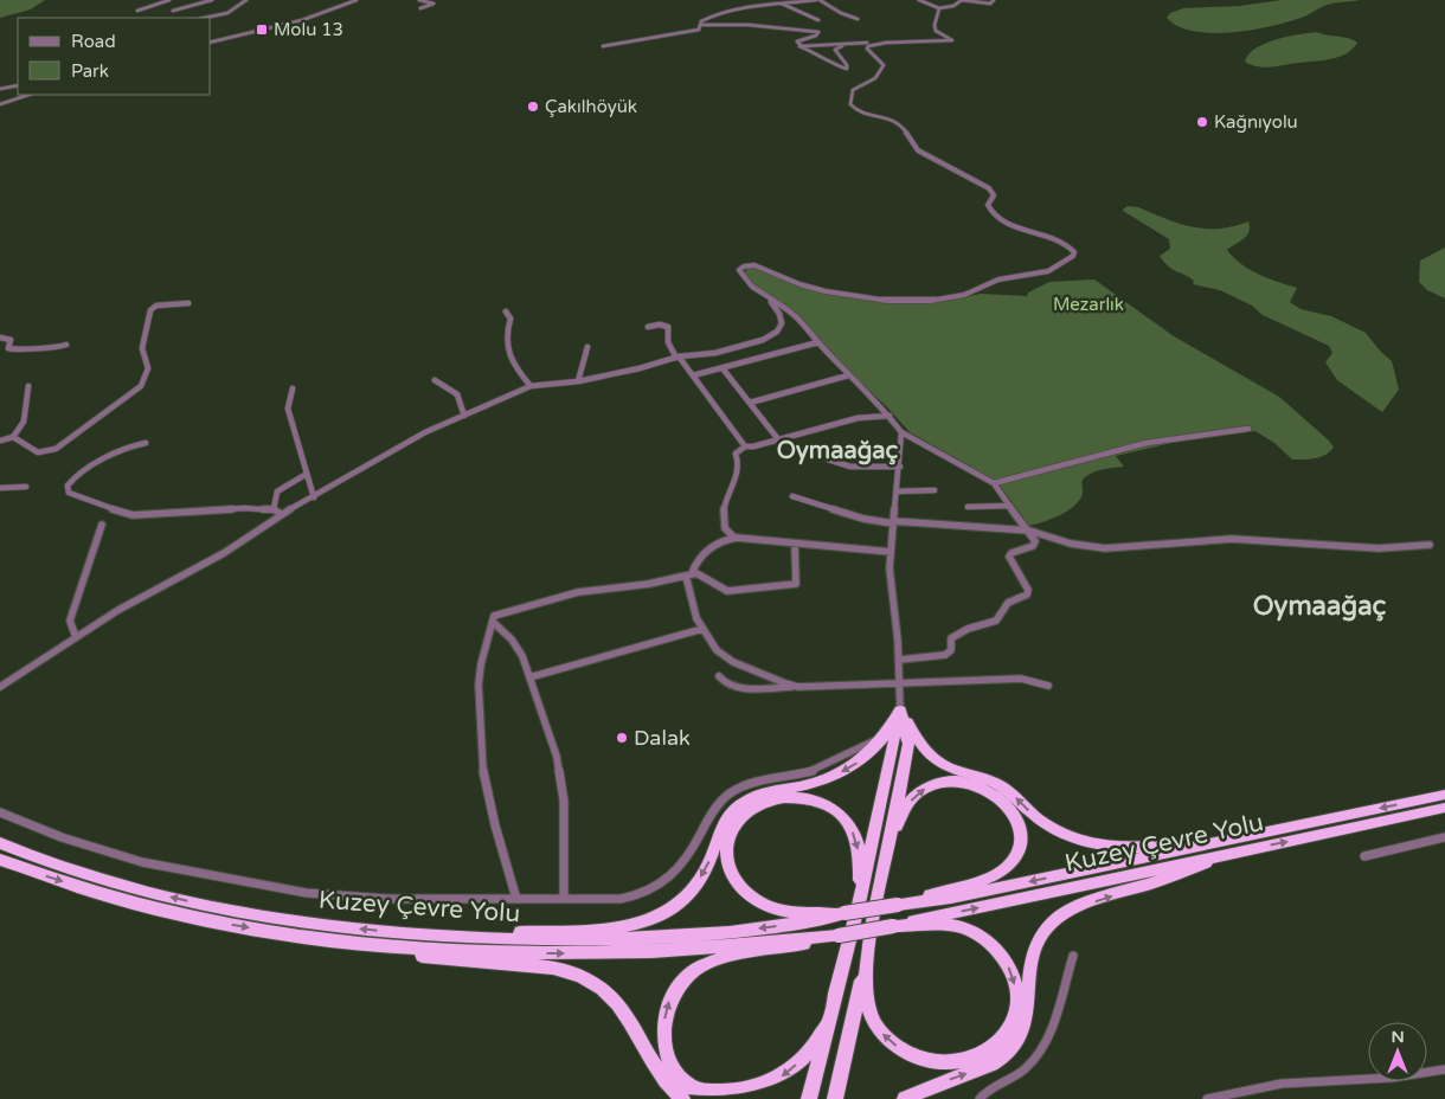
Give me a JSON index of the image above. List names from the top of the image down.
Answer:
{
  "streets": {
    "highway": ["Kuzey Çevre Yolu"]
  },
  "districts": ["Oymaağaç", "Oymaağaç"],
  "parks": ["Mezarlık"],
  "places": {
    "transit": ["Molu 13"],
    "other": ["Çakılhöyük", "Kağnıyolu", "Dalak"]
  },
  "legend": ["Road", "Park"],
  "north": "top"
}
